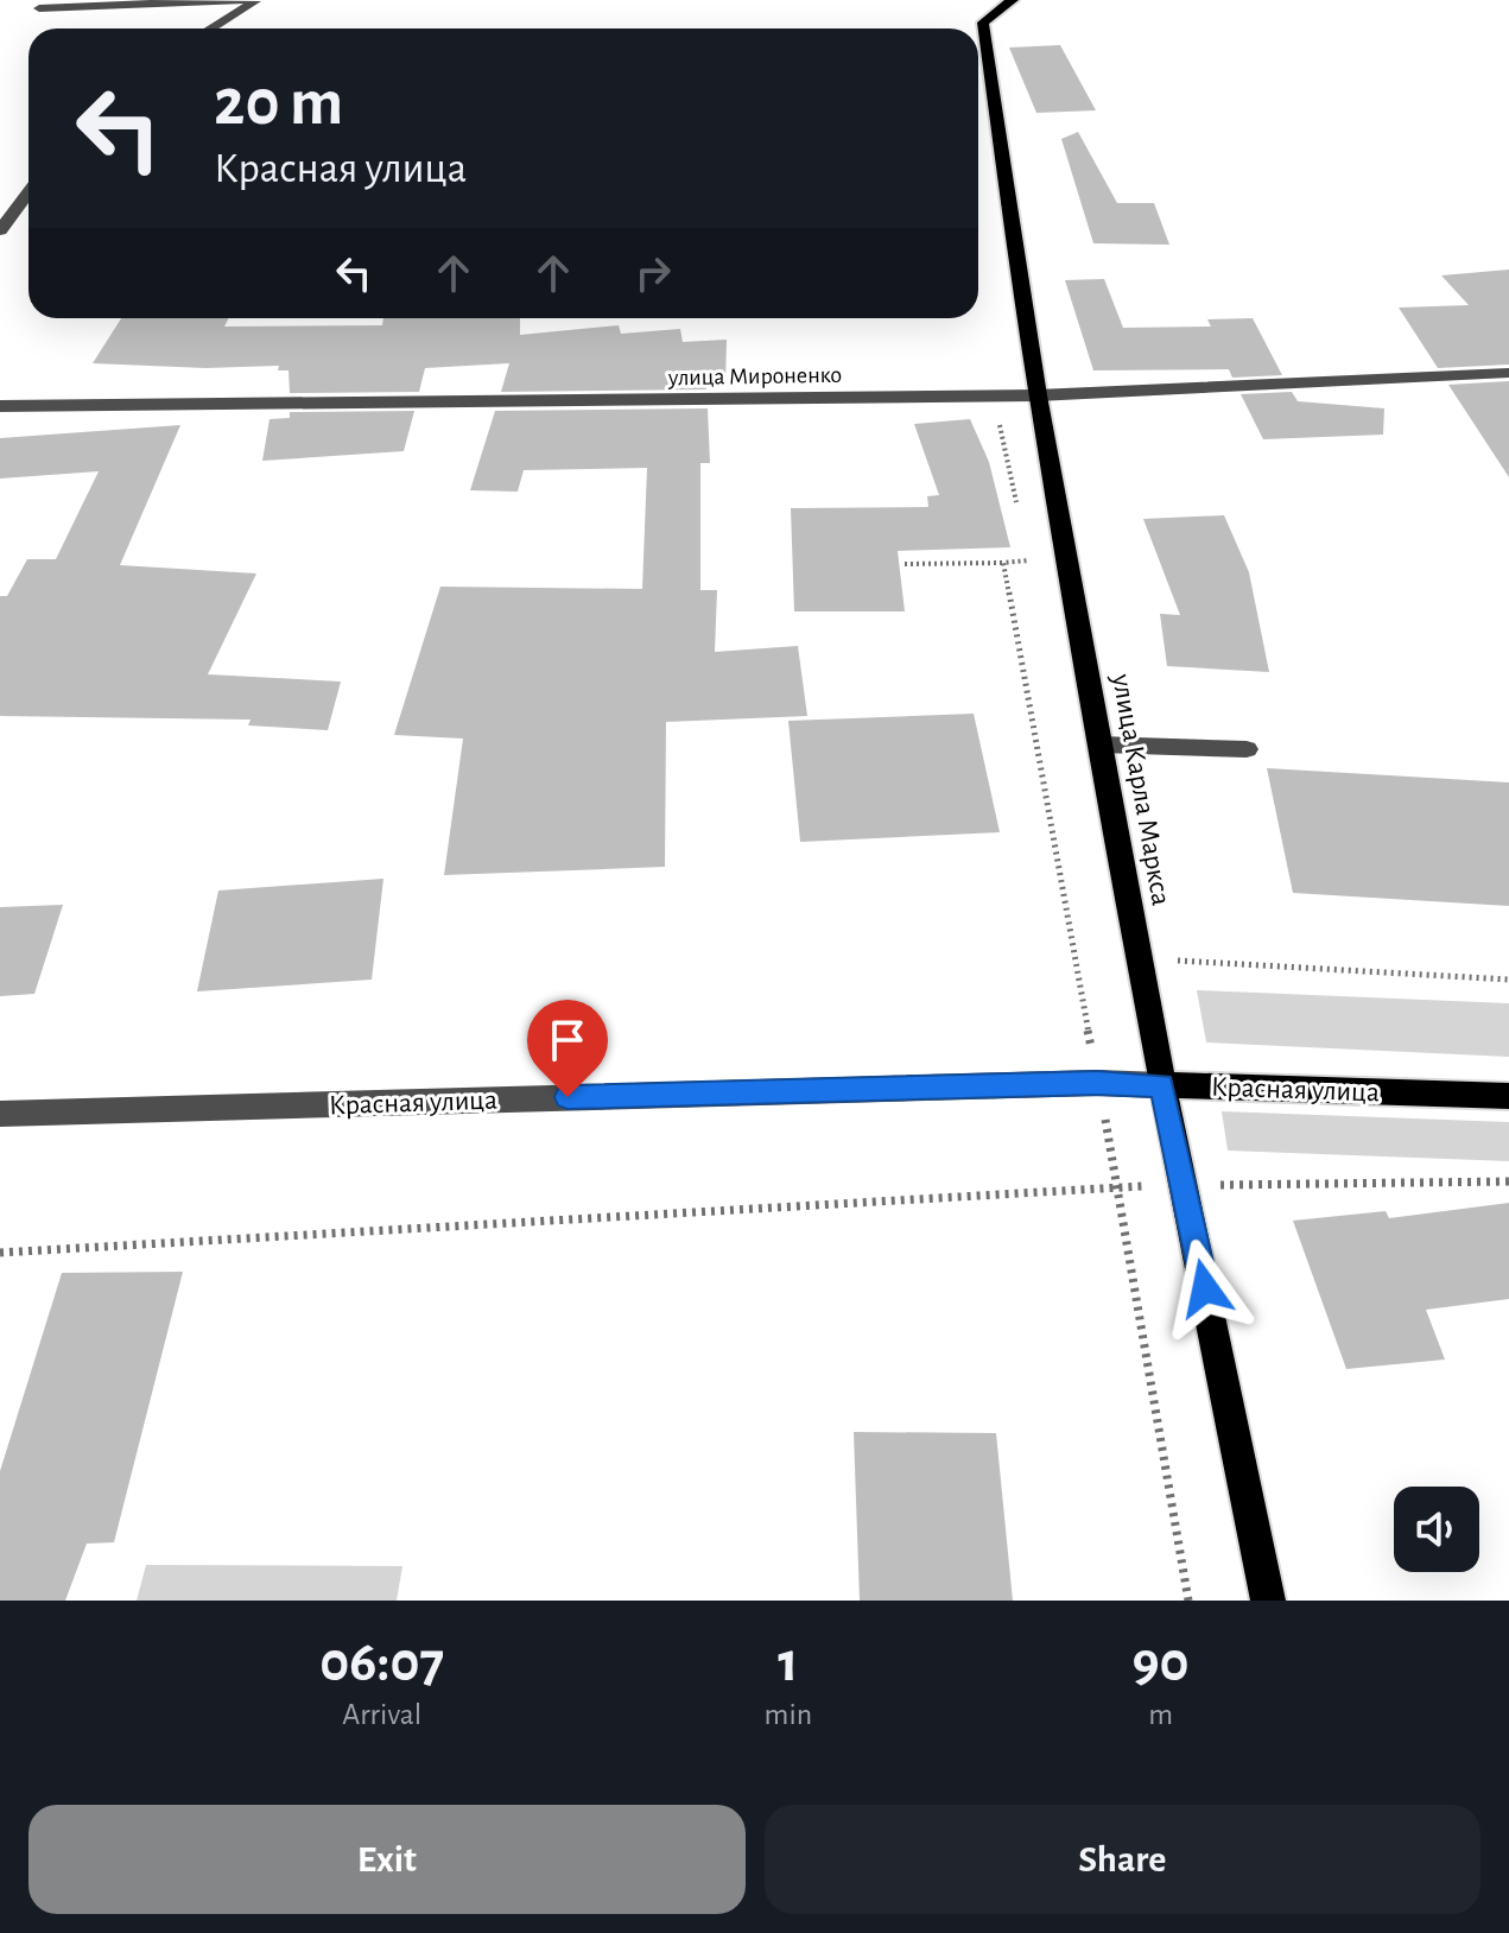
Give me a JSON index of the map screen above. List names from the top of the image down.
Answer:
{
  "streets": {
    "main road": ["улица Карла Маркса", "Красная улица"],
    "street": ["улица Мироненко"]
  },
  "crossings": [
    ["улица Мироненко", "улица Карла Маркса"],
    ["улица Карла Маркса", "Красная улица"]
  ],
  "page": {
    "turn": ["20 m", "Красная улица"],
    "eta": [
      "06:07",
      "Arrival",
      "1",
      "min",
      "90",
      "m"
    ],
    "buttons": ["Exit", "Share"]
  }
}
